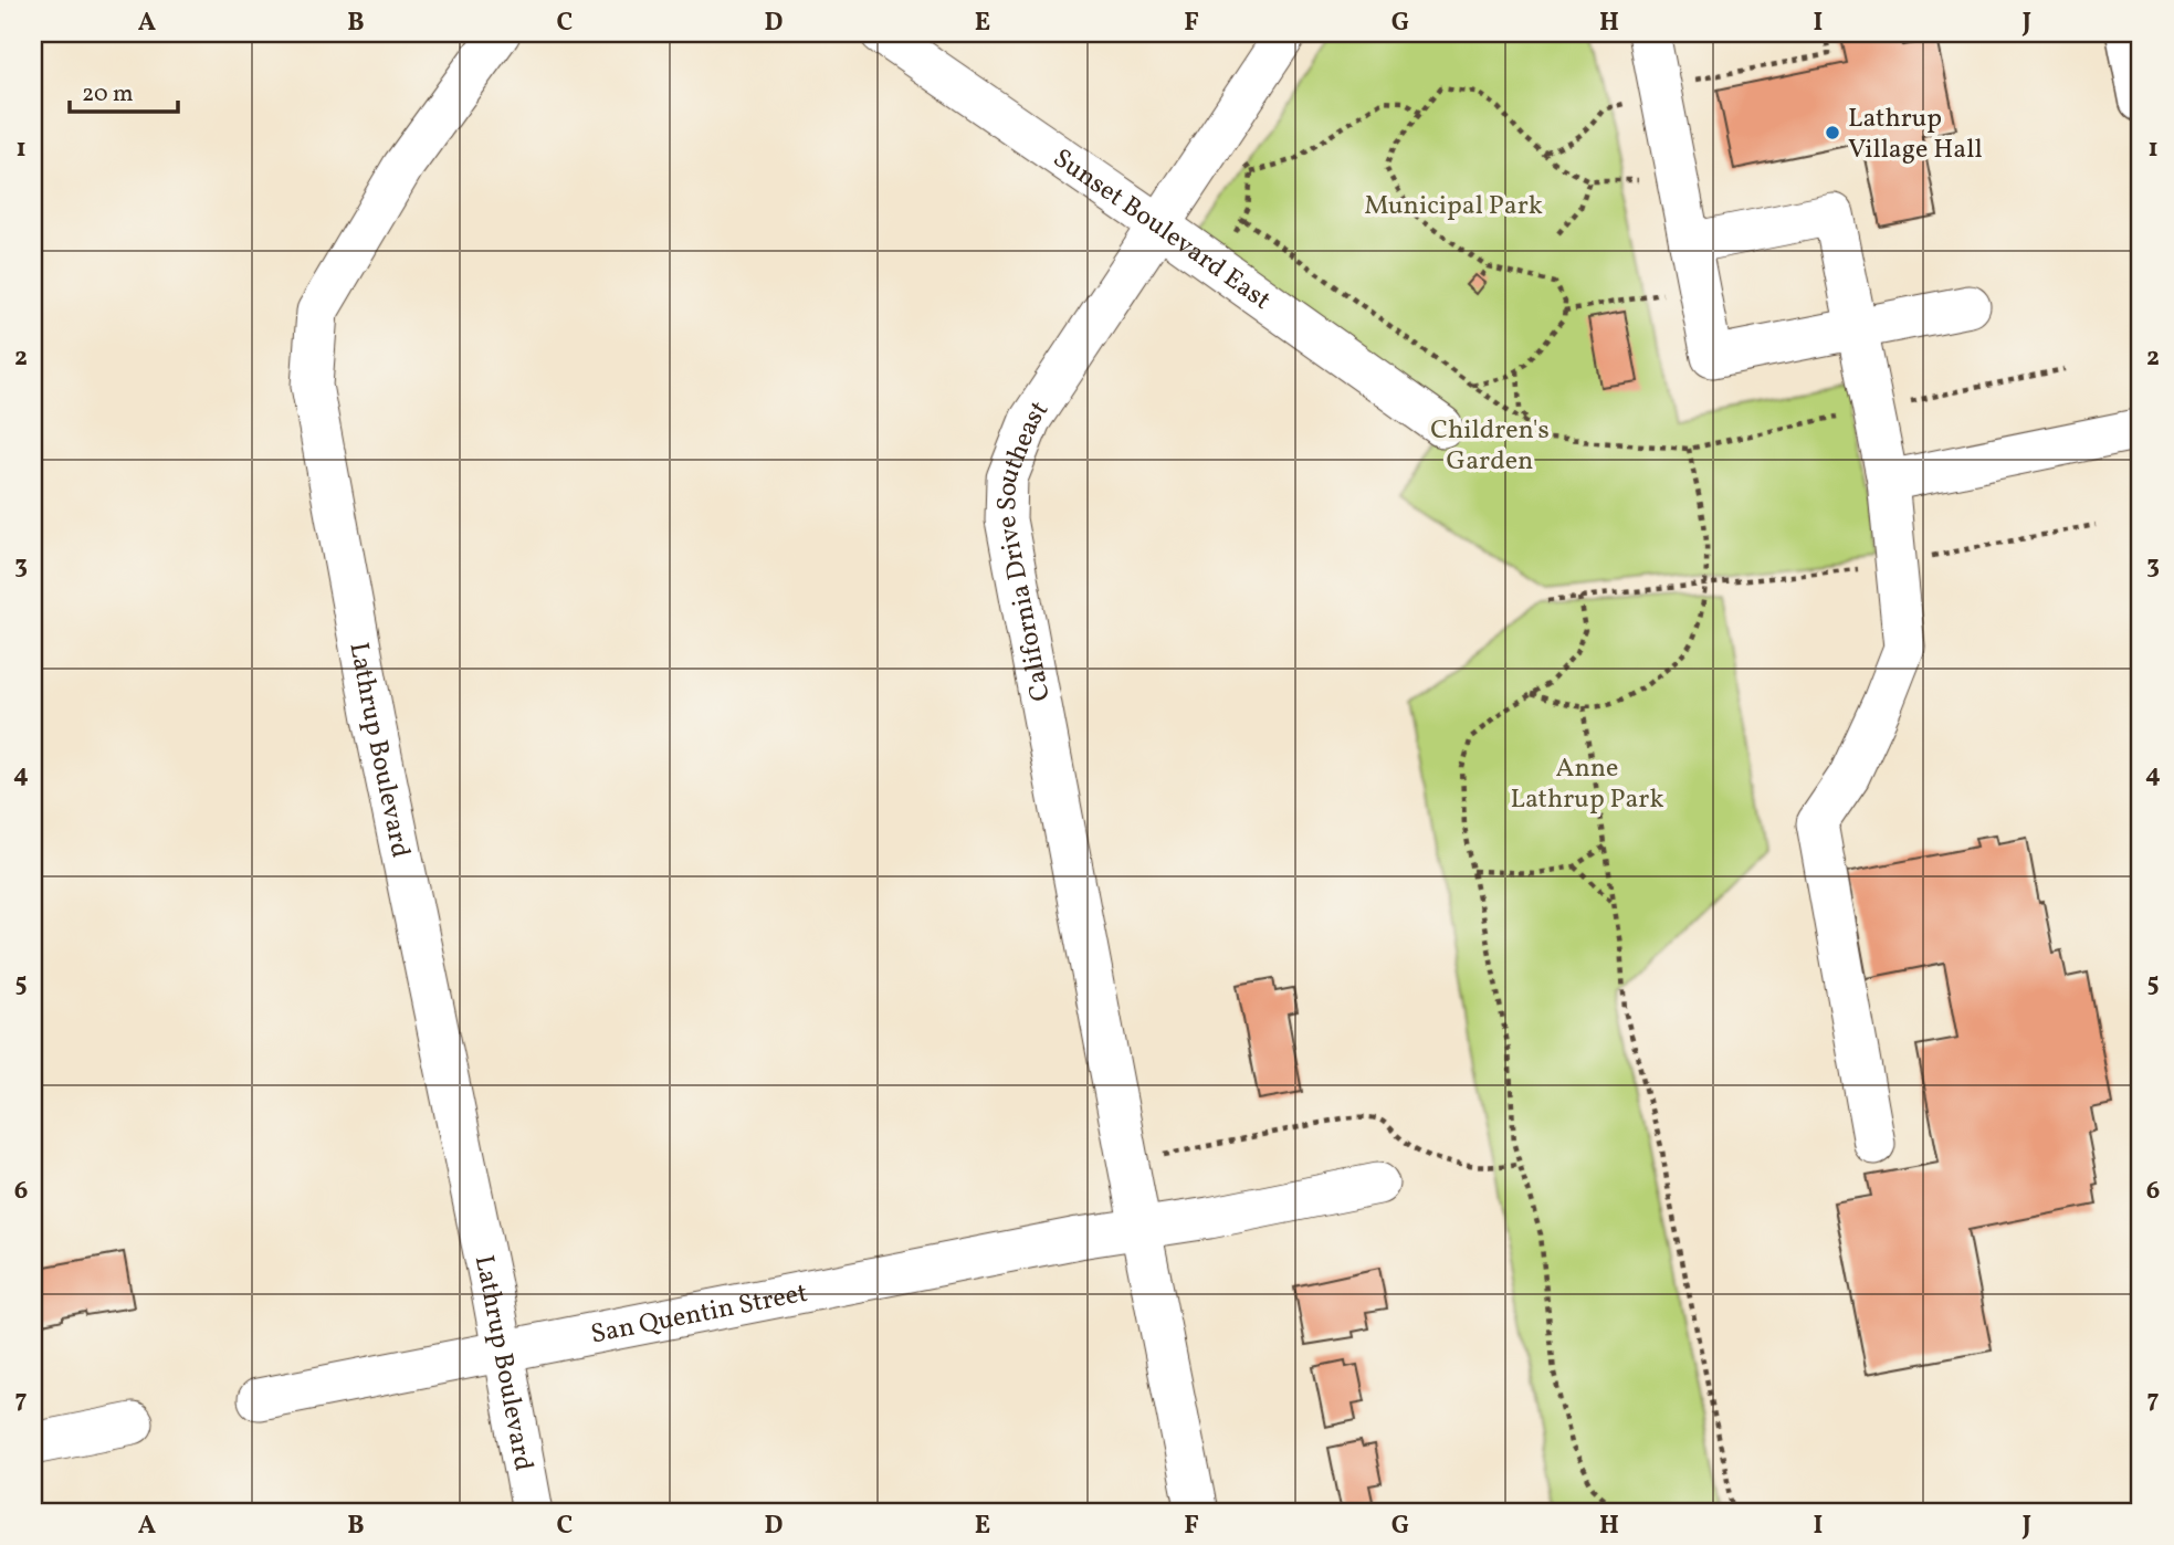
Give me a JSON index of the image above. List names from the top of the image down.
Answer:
{
  "streets": {
    "street": [
      "Sunset Boulevard East",
      "California Drive Southeast",
      "Lathrup Boulevard",
      "San Quentin Street"
    ]
  },
  "crossings": [
    ["Sunset Boulevard East", "California Drive Southeast"],
    ["California Drive Southeast", "San Quentin Street"],
    ["Lathrup Boulevard", "San Quentin Street"]
  ],
  "parks": ["Municipal Park", "Children's Garden", "Anne Lathrup Park"],
  "places": ["Lathrup Village Hall"],
  "scale_bar": "20 m",
  "grid": {
    "columns": [
      "A",
      "B",
      "C",
      "D",
      "E",
      "F",
      "G",
      "H",
      "I",
      "J"
    ],
    "rows": [
      "1",
      "2",
      "3",
      "4",
      "5",
      "6",
      "7"
    ]
  }
}
